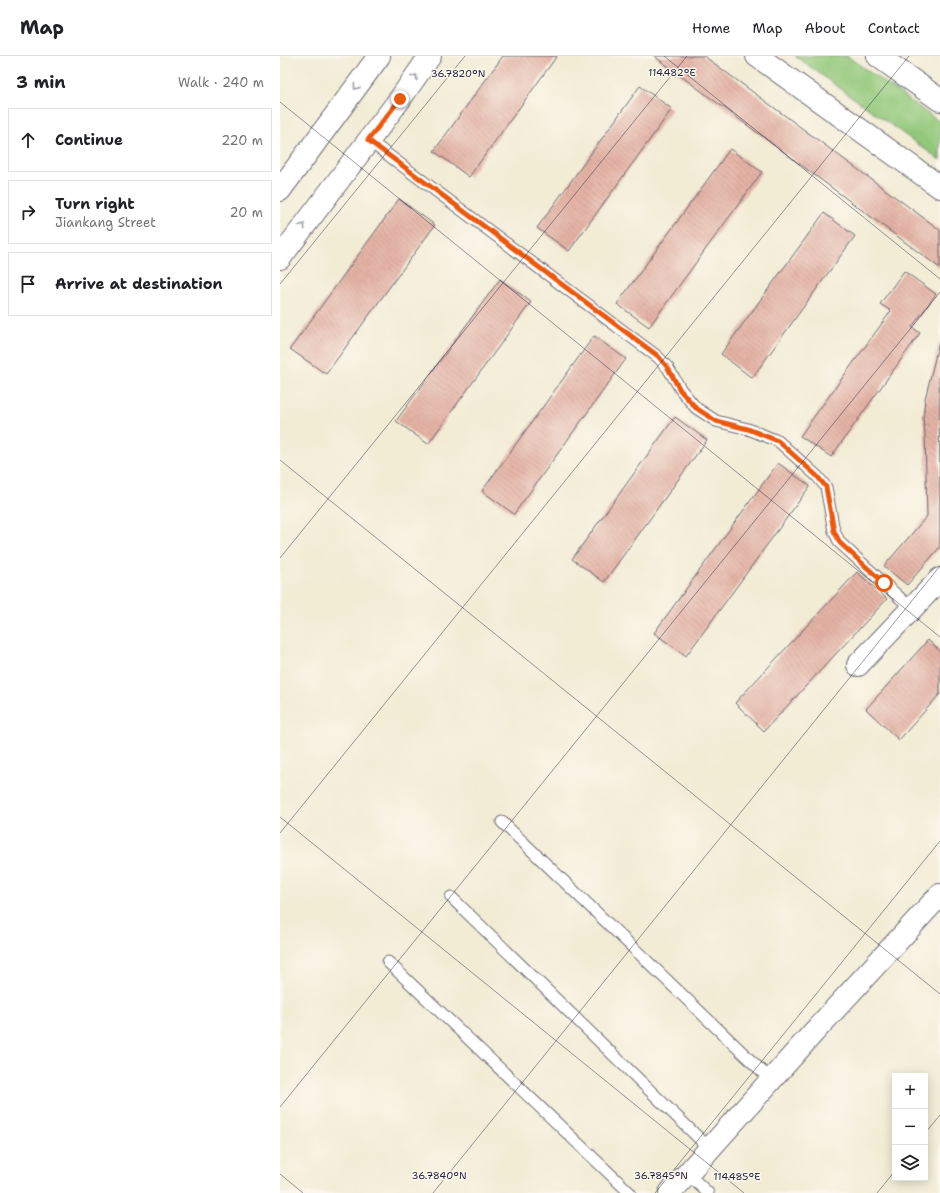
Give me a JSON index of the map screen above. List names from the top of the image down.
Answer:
{
  "page": {
    "header": "Map",
    "nav": [
      "Home",
      "Map",
      "About",
      "Contact"
    ],
    "heading": ["3 min", "Walk · 240 m"],
    "list": [
      ["Continue", "220 m"],
      ["Turn right", "Jiankang Street", "20 m"],
      "Arrive at destination"
    ],
    "map_buttons": ["+", "−"]
  },
  "coordinates": [
    "114.482°E",
    "36.7820°N",
    "36.7840°N",
    "36.7845°N",
    "114.485°E"
  ]
}
